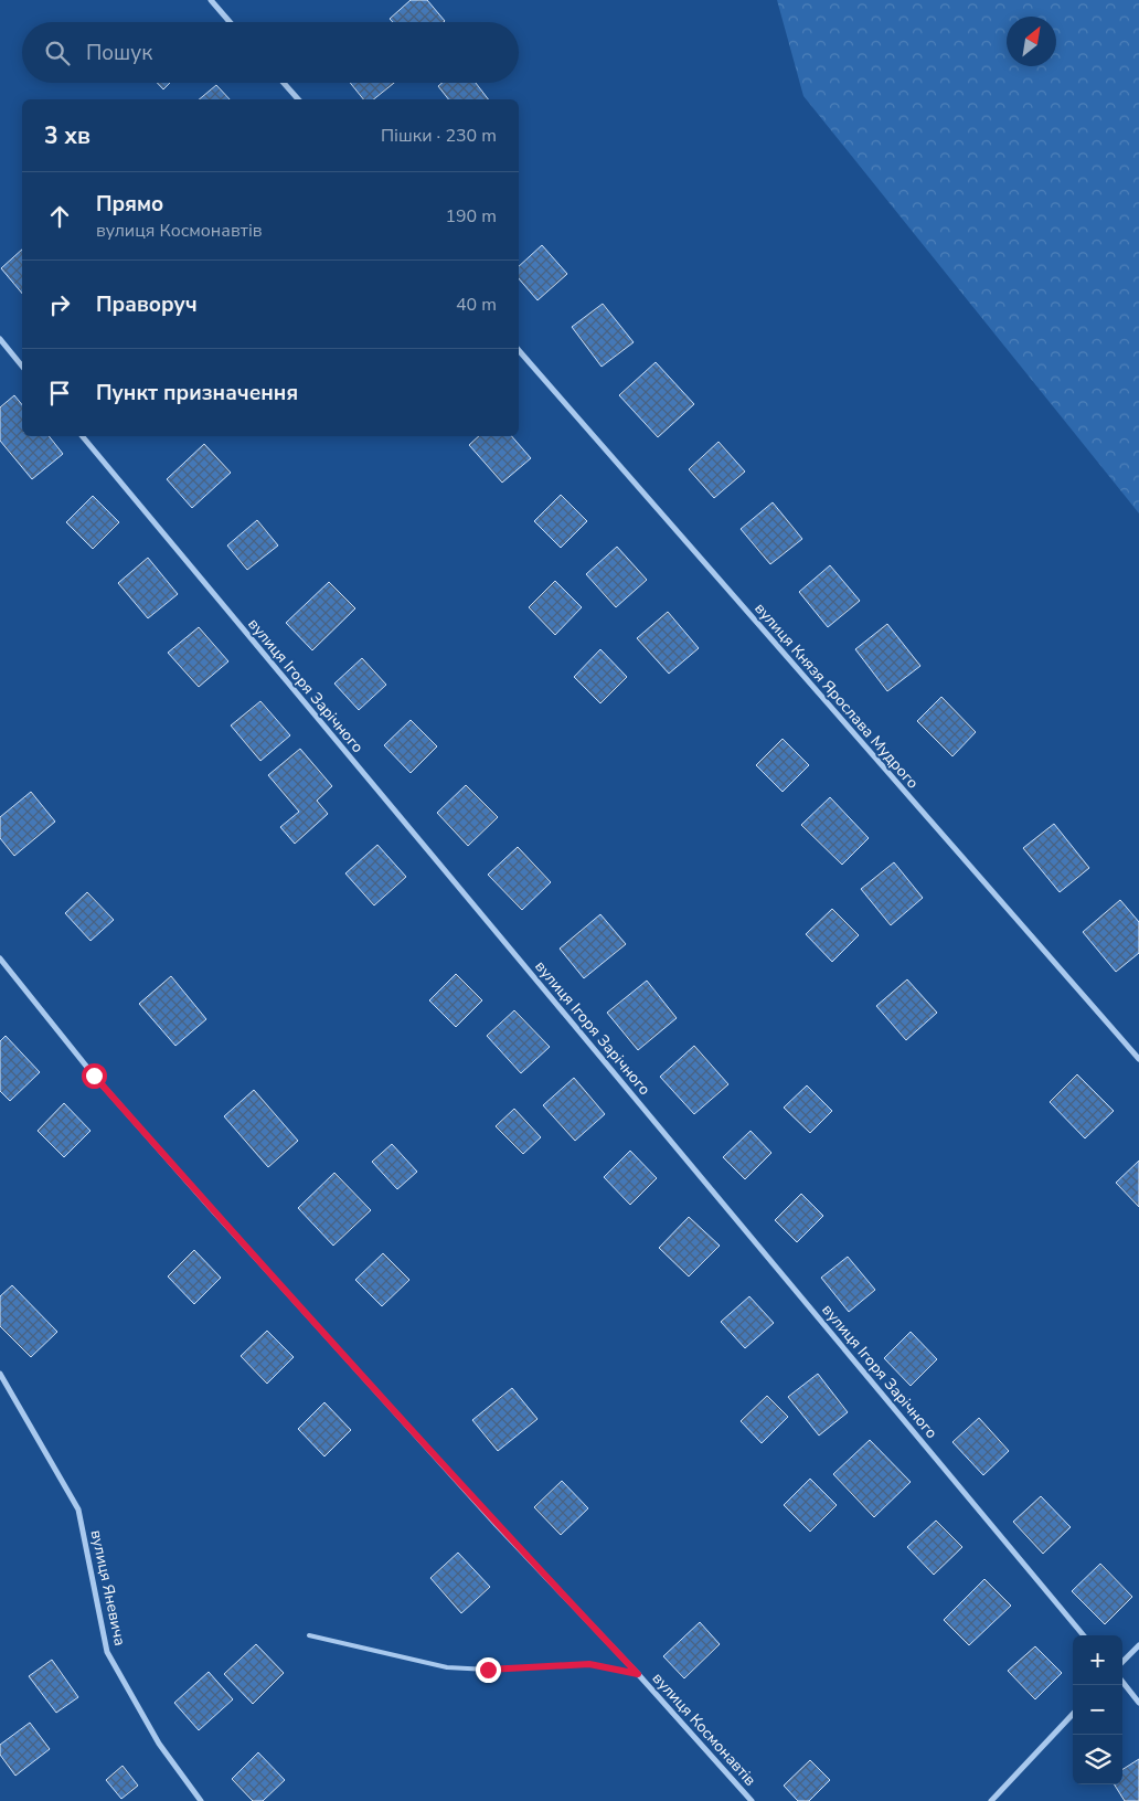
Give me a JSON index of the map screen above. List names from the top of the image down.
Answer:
{
  "streets": {
    "street": [
      "вулиця Ігоря Зарічного",
      "вулиця Князя Ярослава Мудрого",
      "вулиця Яневича",
      "вулиця Космонавтів"
    ]
  },
  "north": "top right",
  "page": {
    "search": "Пошук",
    "heading": ["3 хв", "Пішки · 230 m"],
    "list": [
      ["Прямо", "вулиця Космонавтів", "190 m"],
      ["Праворуч", "40 m"],
      "Пункт призначення"
    ],
    "map_buttons": ["+", "−"]
  }
}
